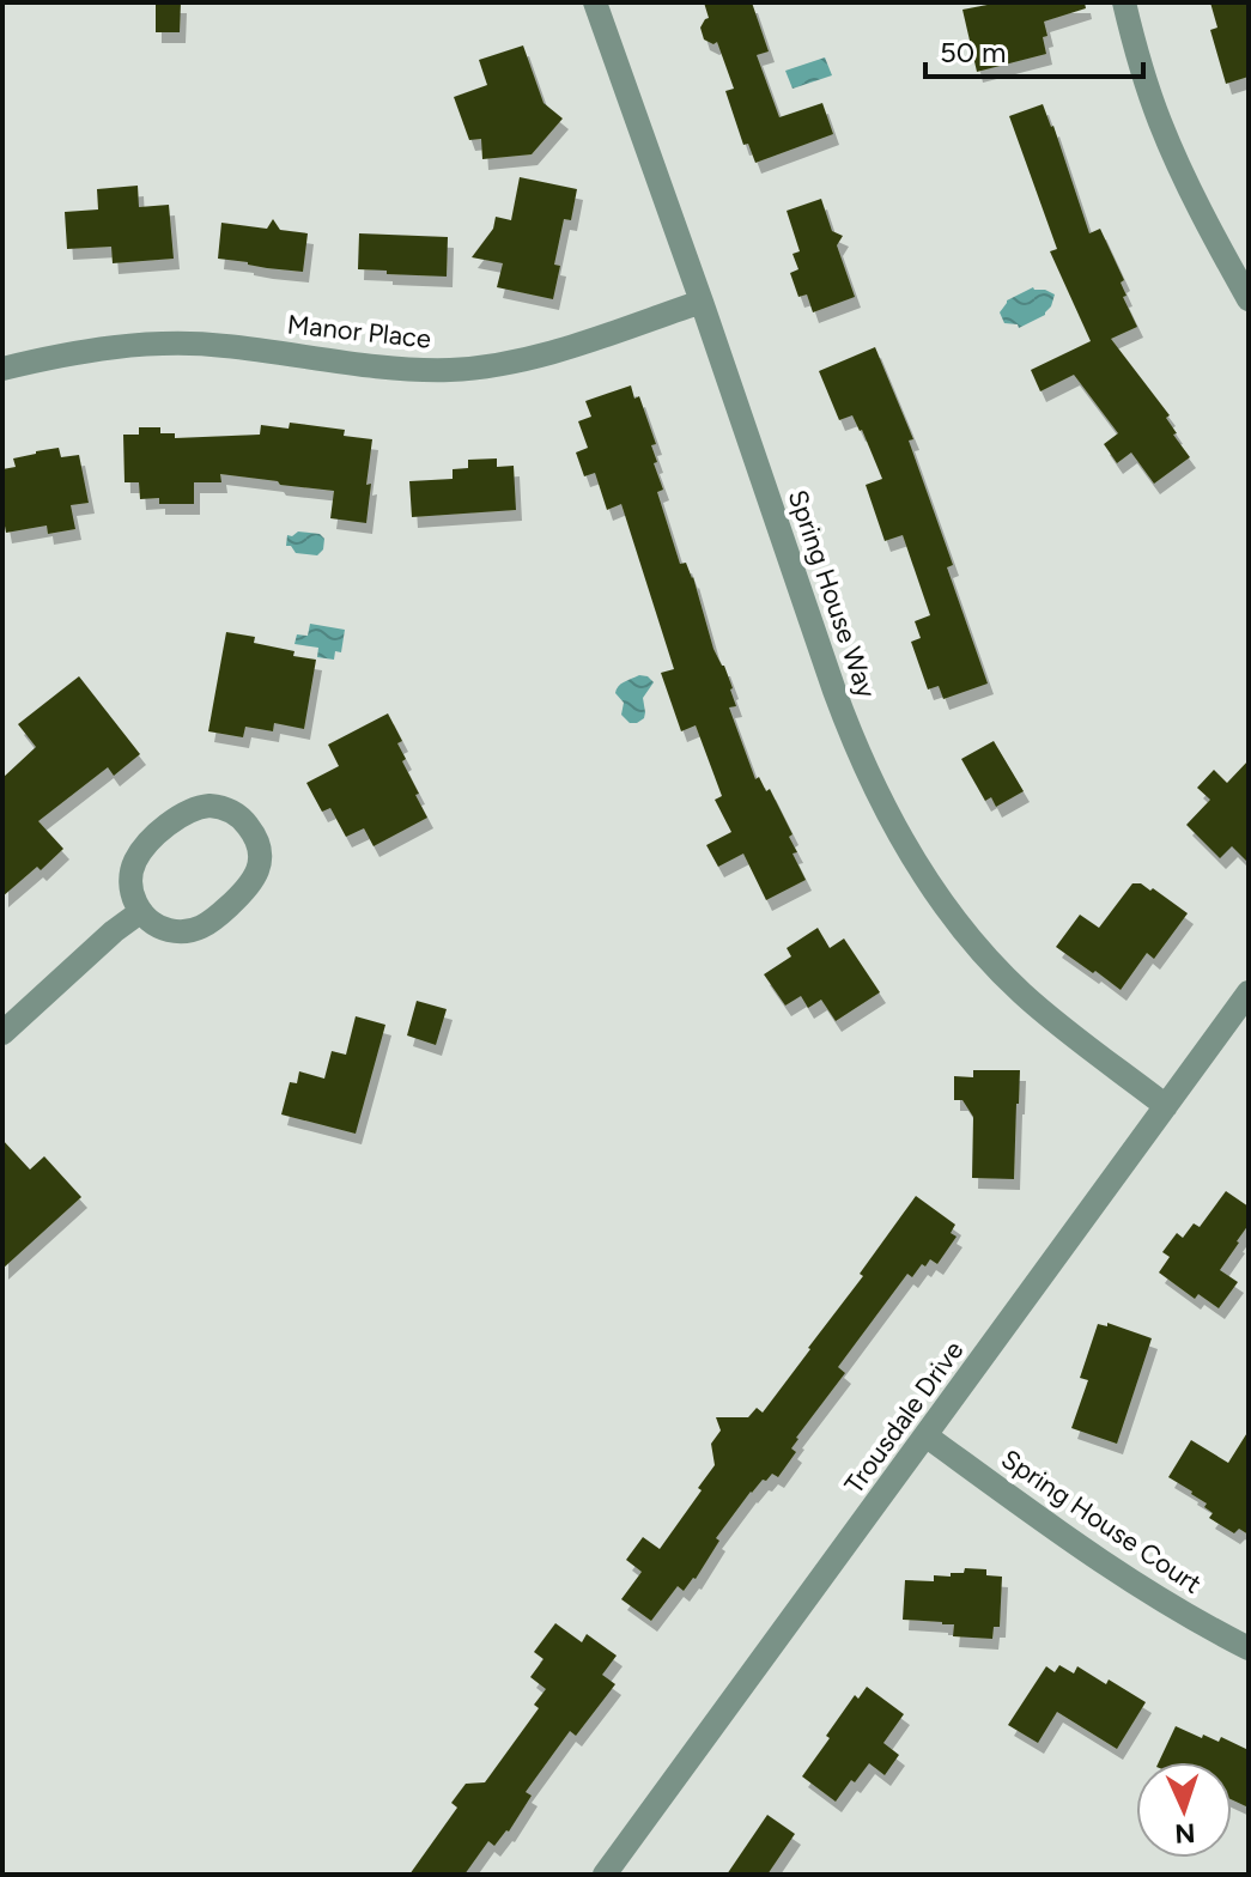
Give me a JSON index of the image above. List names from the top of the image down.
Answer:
{
  "streets": {
    "street": [
      "Manor Place",
      "Spring House Way",
      "Trousdale Drive",
      "Spring House Court"
    ]
  },
  "crossings": [
    ["Manor Place", "Spring House Way"],
    ["Spring House Way", "Trousdale Drive"],
    ["Trousdale Drive", "Spring House Court"]
  ],
  "scale_bar": "50 m",
  "north": "bottom"
}
